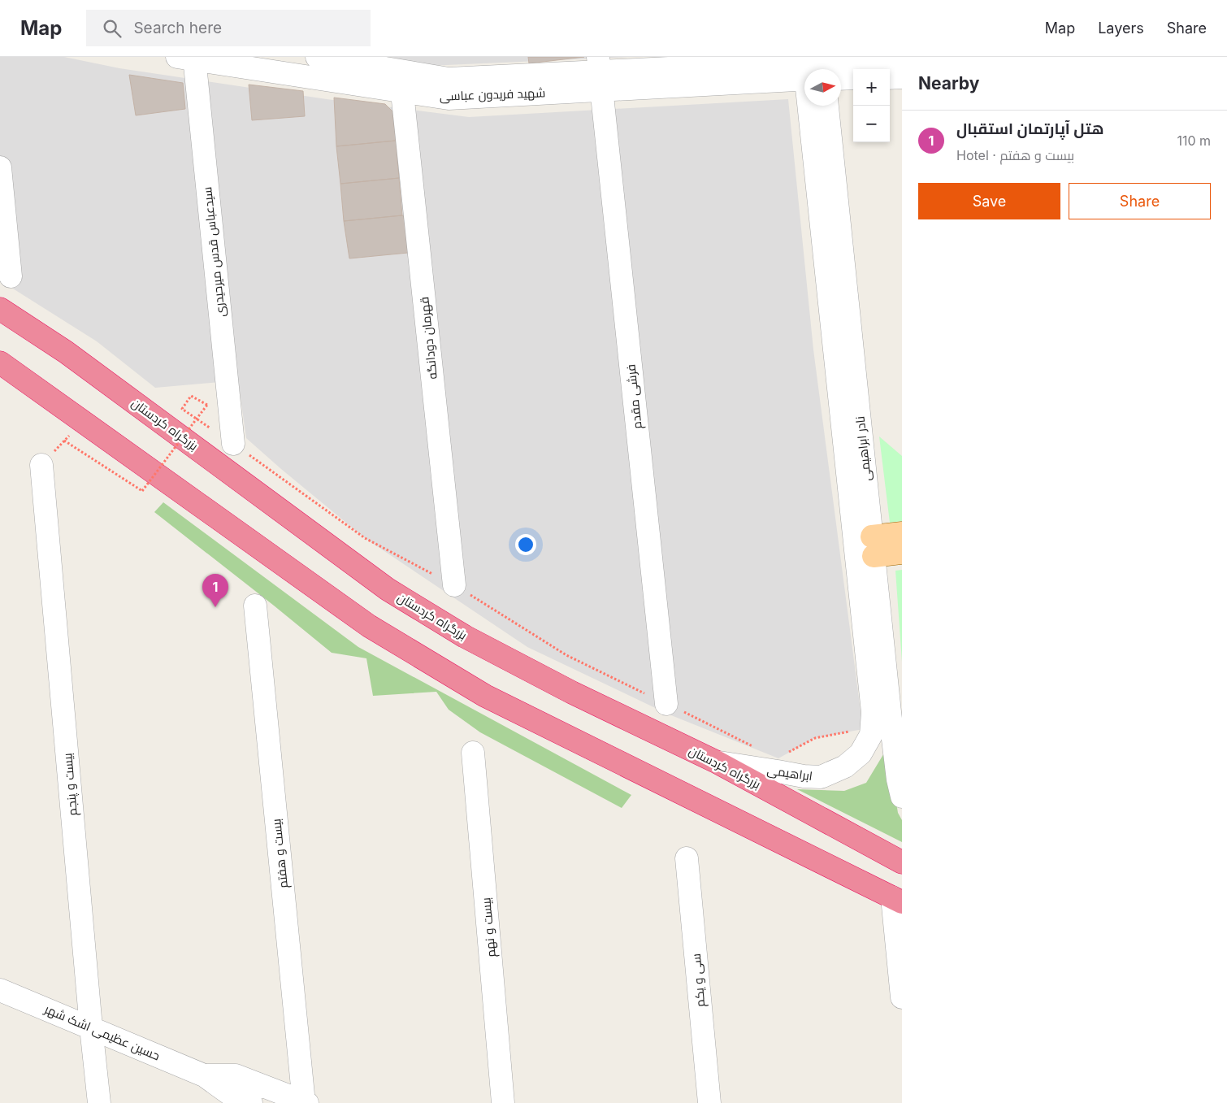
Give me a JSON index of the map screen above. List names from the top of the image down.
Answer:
{
  "streets": {
    "highway": ["بزرگراه کردستان"],
    "street": [
      "شهید فریدون عباسی",
      "سیدعباس قدس میرحیدری",
      "قهرمان دودانگه",
      "فرشی مقدم",
      "نادر ابراهیمی",
      "ابراهیمی",
      "بیست و پنجم",
      "بیست و هفتم",
      "بیست و نهم",
      "سی و یکم",
      "حسین عظیمی اشک شهر"
    ]
  },
  "crossings": [
    ["شهید فریدون عباسی", "سیدعباس قدس میرحیدری"],
    ["شهید فریدون عباسی", "قهرمان دودانگه"],
    ["شهید فریدون عباسی", "فرشی مقدم"],
    ["شهید فریدون عباسی", "نادر ابراهیمی"],
    ["بزرگراه کردستان", "ابراهیمی"],
    ["نادر ابراهیمی", "ابراهیمی"],
    ["بیست و پنجم", "حسین عظیمی اشک شهر"],
    ["بیست و هفتم", "حسین عظیمی اشک شهر"]
  ],
  "north": "right",
  "page": {
    "header": "Map",
    "search": "Search here",
    "nav": ["Map", "Layers", "Share"],
    "heading": "Nearby",
    "map_buttons": ["+", "−"],
    "list": [
      {
        "mark": "1",
        "name": "هتل آپارتمان استقبال",
        "note": "Hotel · بیست و هفتم",
        "value": "110 m"
      }
    ],
    "buttons": ["Save", "Share"],
    "pins": "1"
  }
}
